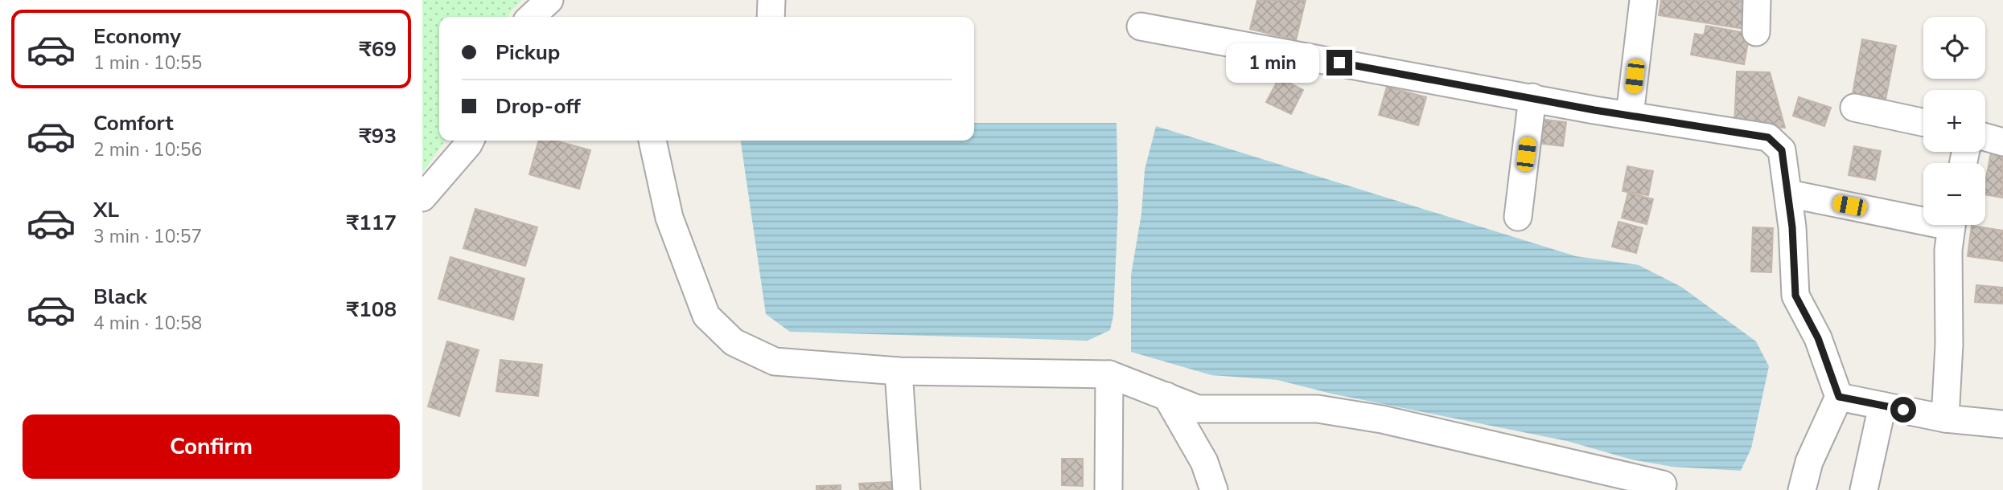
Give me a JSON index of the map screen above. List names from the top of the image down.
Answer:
{
  "page": {
    "list": [
      {
        "name": "Economy",
        "note": "1 min · 10:55",
        "value": "₹69"
      },
      {
        "name": "Comfort",
        "note": "2 min · 10:56",
        "value": "₹93"
      },
      {
        "name": "XL",
        "note": "3 min · 10:57",
        "value": "₹117"
      },
      {
        "name": "Black",
        "note": "4 min · 10:58",
        "value": "₹108"
      }
    ],
    "map_buttons": ["+", "−"],
    "banner": ["Pickup", "Drop-off"],
    "bubble": "1 min",
    "buttons": "Confirm"
  }
}
